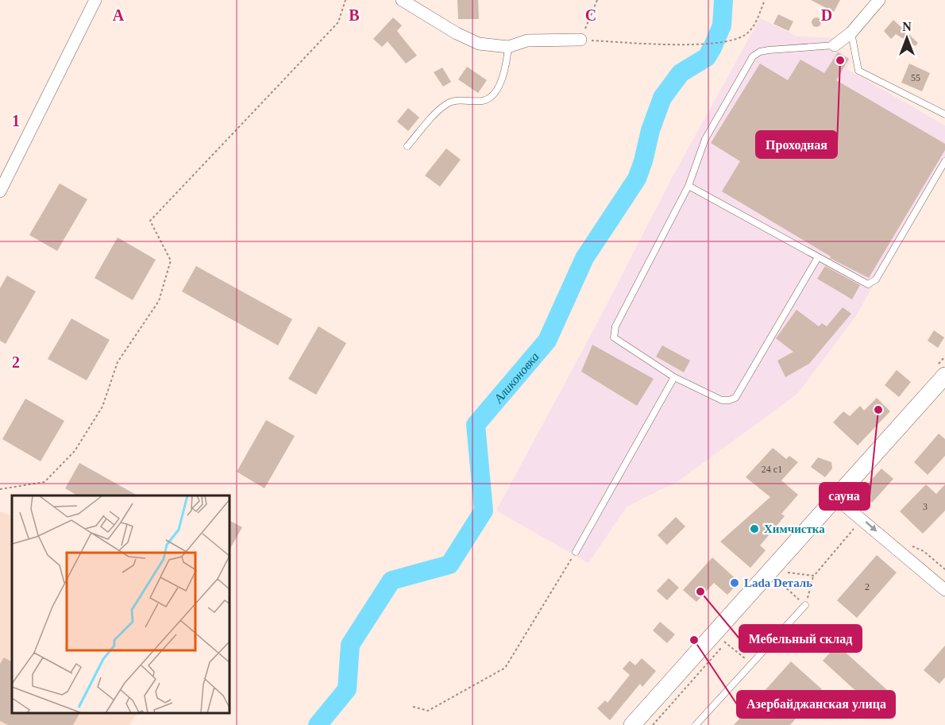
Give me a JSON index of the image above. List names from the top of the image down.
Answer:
{
  "water": ["Аликоновка"],
  "places": [
    "Проходная",
    "сауна",
    "Химчистка",
    "Lada Dеталь",
    "Мебельный склад",
    "Азербайджанская улица"
  ],
  "house_numbers": [
    "55",
    "24 с1",
    "3",
    "2"
  ],
  "north": "top",
  "grid": {
    "columns": [
      "A",
      "B",
      "C",
      "D"
    ],
    "rows": ["1", "2"]
  }
}
